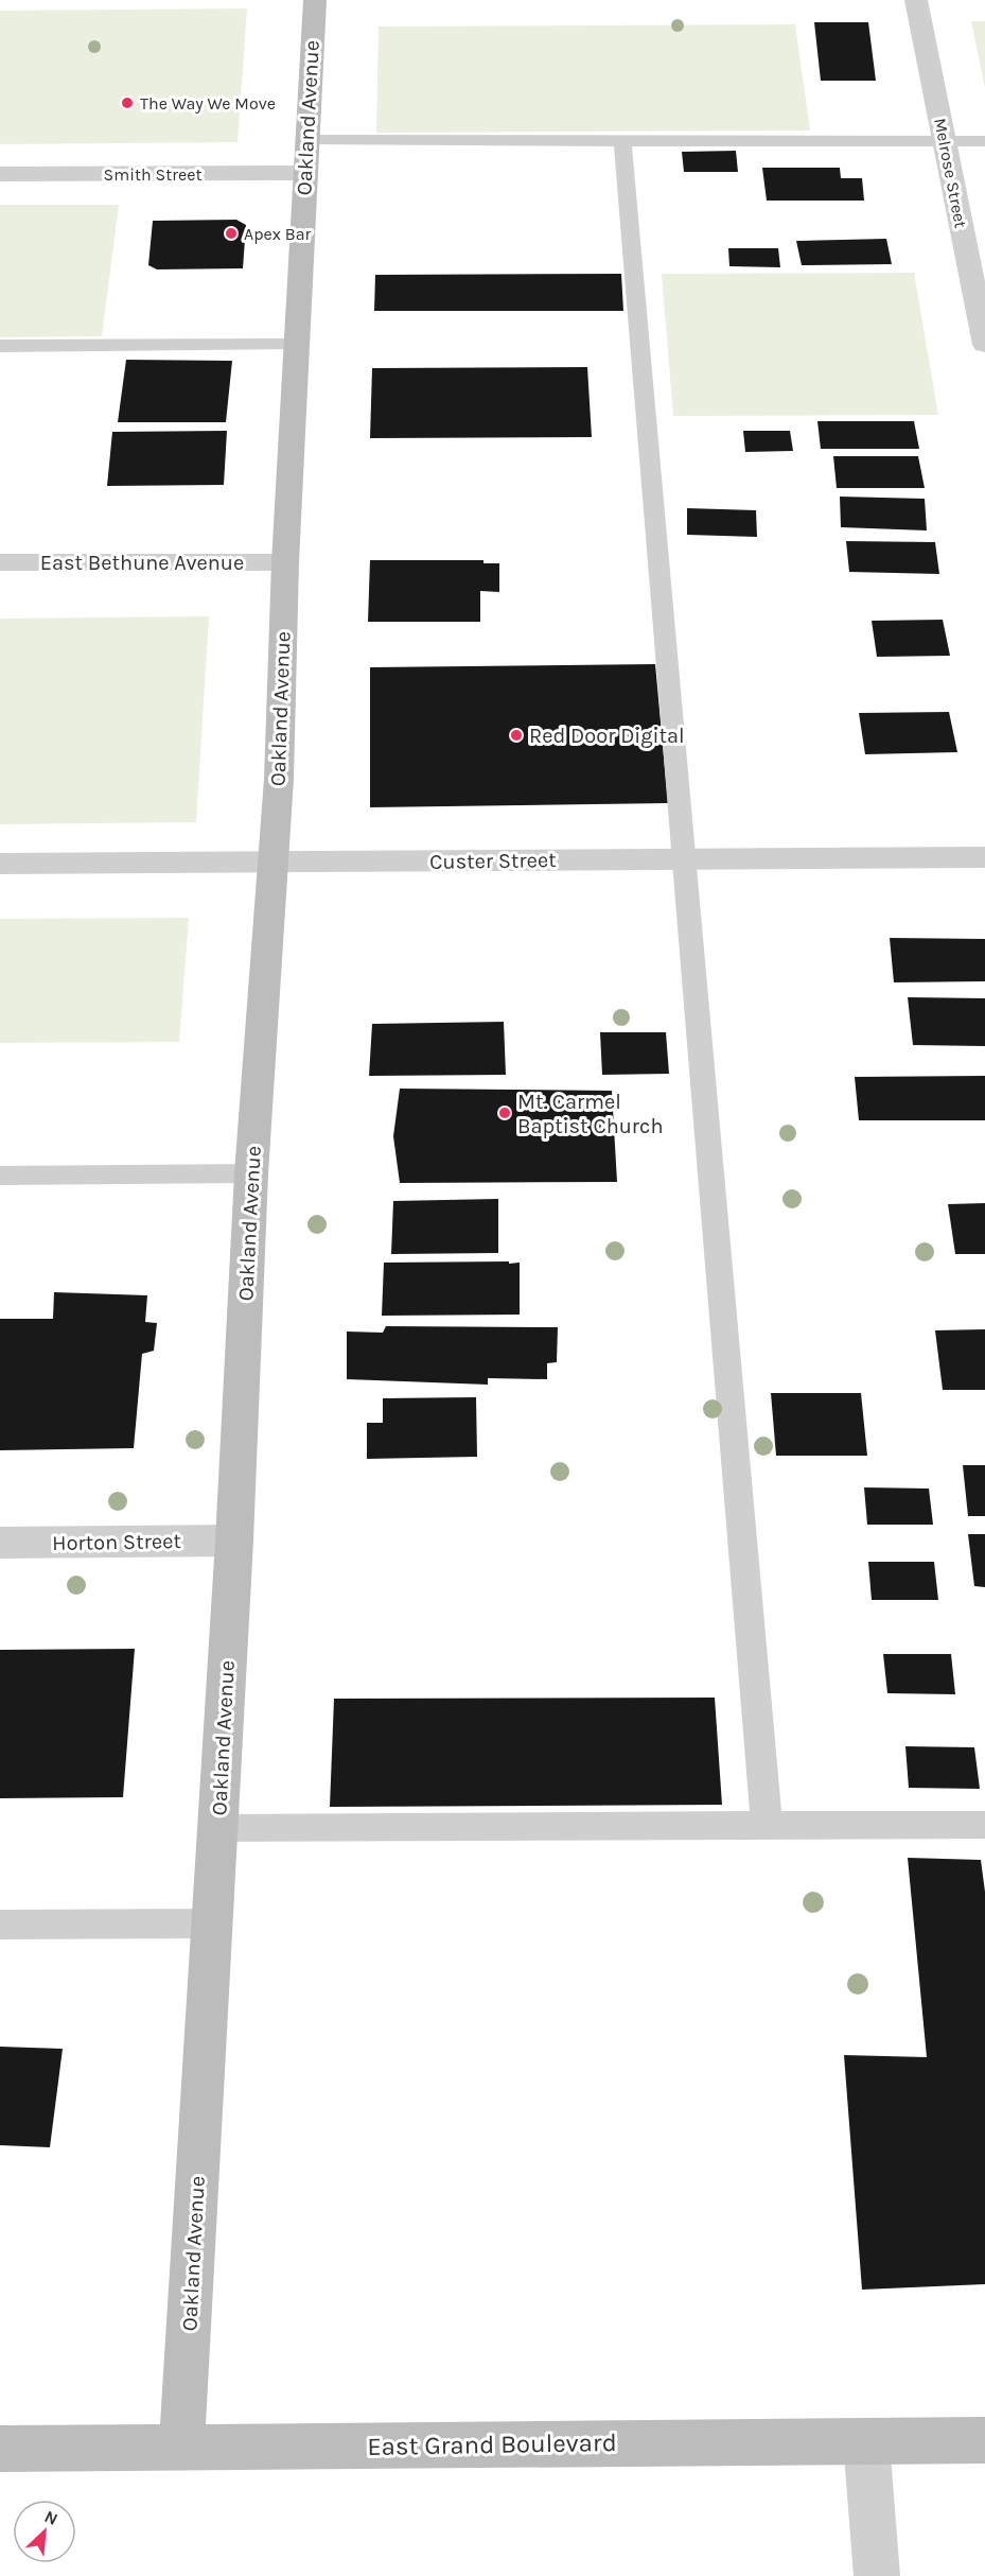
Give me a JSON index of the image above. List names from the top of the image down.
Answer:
{
  "streets": {
    "street": [
      "Oakland Avenue",
      "Melrose Street",
      "Smith Street",
      "East Bethune Avenue",
      "Custer Street",
      "Horton Street",
      "East Grand Boulevard"
    ]
  },
  "crossings": [
    ["Oakland Avenue", "Smith Street"],
    ["Oakland Avenue", "East Bethune Avenue"],
    ["Oakland Avenue", "Custer Street"],
    ["Oakland Avenue", "Horton Street"],
    ["Oakland Avenue", "East Grand Boulevard"]
  ],
  "places": [
    "The Way We Move",
    "Apex Bar",
    "Red Door Digital",
    "Mt. Carmel Baptist Church"
  ],
  "north": "top right"
}
